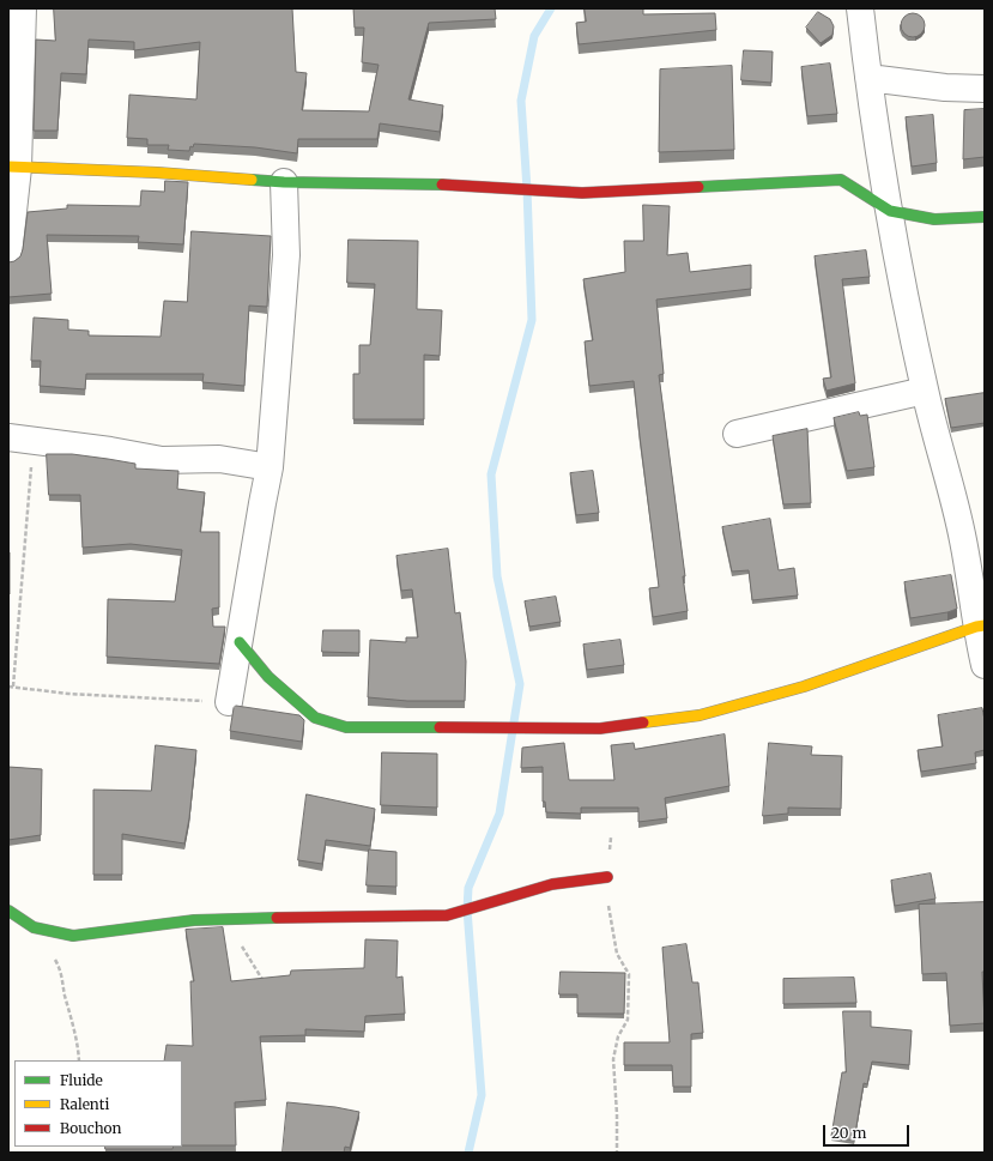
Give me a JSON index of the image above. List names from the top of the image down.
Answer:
{
  "legend": ["Fluide", "Ralenti", "Bouchon"],
  "scale_bar": "20 m"
}
